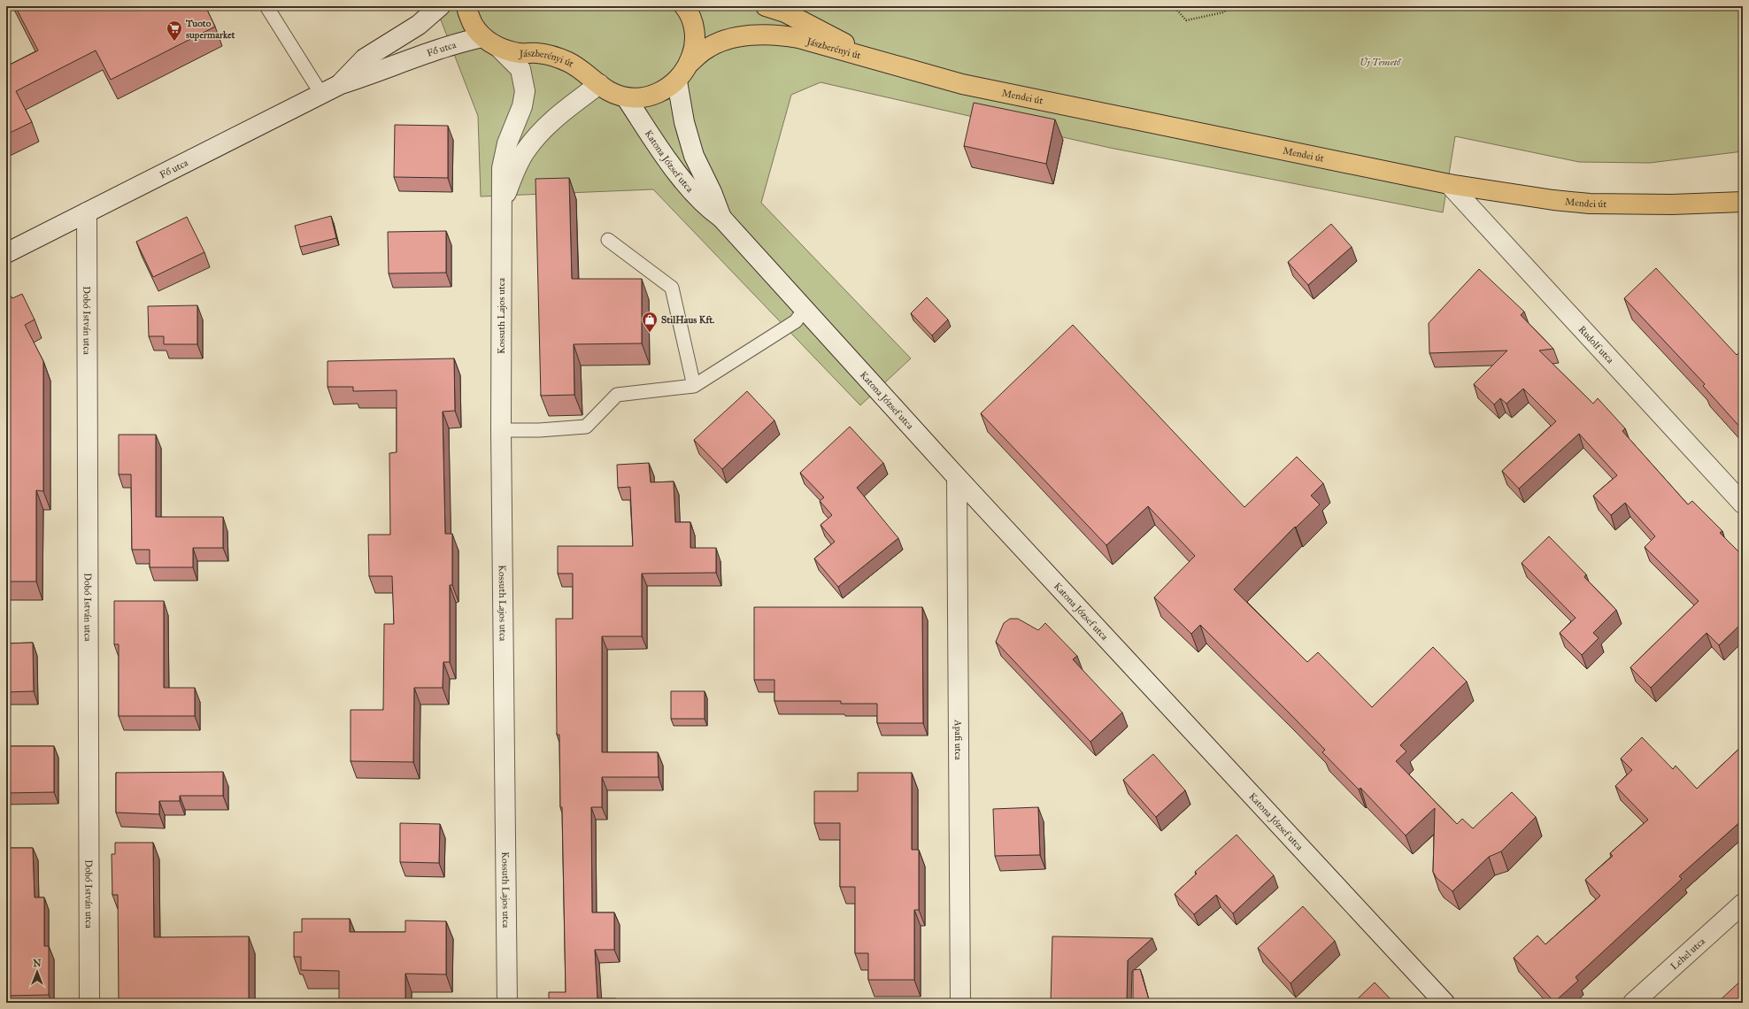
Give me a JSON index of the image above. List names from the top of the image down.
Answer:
{
  "streets": {
    "main road": ["Jászberényi út", "Mendei út"],
    "street": [
      "Fő utca",
      "Katona József utca",
      "Kossuth Lajos utca",
      "Dobó István utca",
      "Rudolf utca",
      "Apafi utca",
      "Lehel utca"
    ]
  },
  "crossings": [
    ["Jászberényi út", "Fő utca"],
    ["Jászberényi út", "Mendei út"],
    ["Jászberényi út", "Katona József utca"],
    ["Jászberényi út", "Kossuth Lajos utca"],
    ["Fő utca", "Dobó István utca"],
    ["Mendei út", "Rudolf utca"],
    ["Katona József utca", "Apafi utca"]
  ],
  "parks": ["Új Temető"],
  "places": {
    "supermarket": ["Tuoto supermarket"],
    "shop": ["StilHaus Kft."]
  },
  "north": "top"
}
